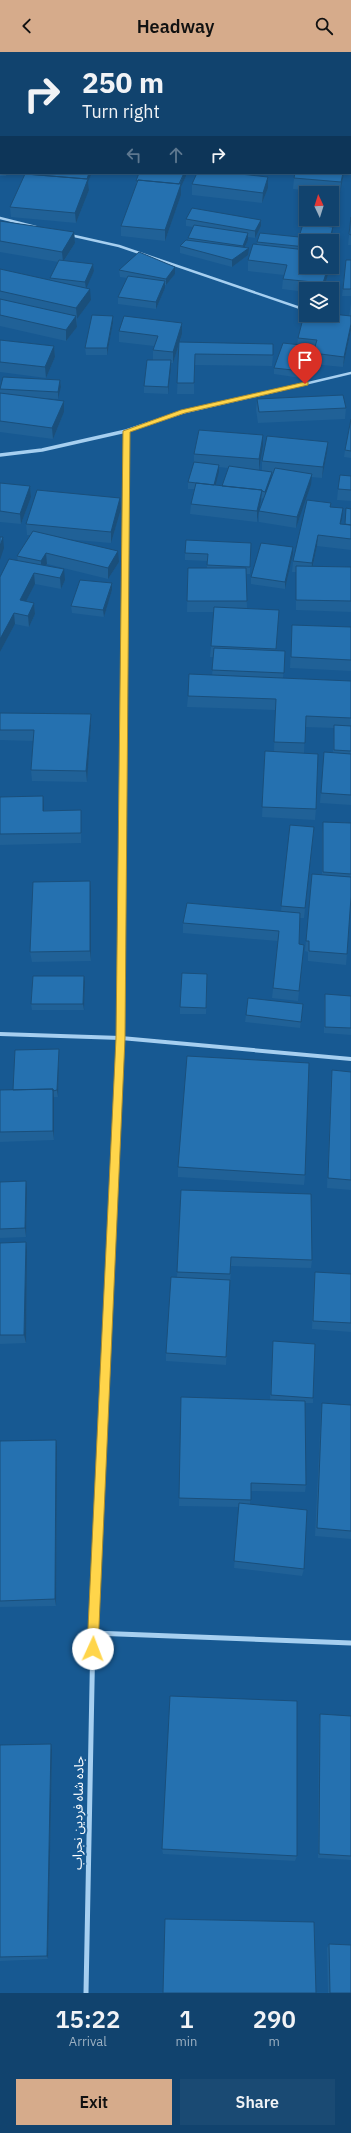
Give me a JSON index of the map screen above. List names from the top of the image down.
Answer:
{
  "streets": {
    "street": ["جاده شاه فردین نجراب"]
  },
  "north": "top",
  "page": {
    "header": "Headway",
    "turn": ["250 m", "Turn right"],
    "eta": [
      "15:22",
      "Arrival",
      "1",
      "min",
      "290",
      "m"
    ],
    "buttons": ["Exit", "Share"]
  }
}
